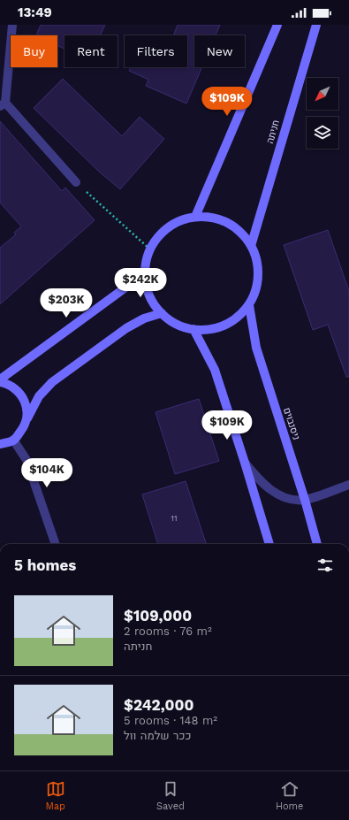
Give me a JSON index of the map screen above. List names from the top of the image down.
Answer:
{
  "streets": {
    "street": ["חניתה", "ניסנבוים"]
  },
  "crossings": [
    ["חניתה", "ניסנבוים"]
  ],
  "house_numbers": ["11"],
  "north": "bottom left",
  "page": {
    "status": "13:49",
    "chip": [
      "Buy",
      "Rent",
      "Filters",
      "New"
    ],
    "price": [
      "$109K",
      "$242K",
      "$203K",
      "$109K",
      "$104K"
    ],
    "heading": "5 homes",
    "list": [
      {
        "name": "$109,000",
        "note": "2 rooms · 76 m² · חניתה"
      },
      {
        "name": "$242,000",
        "note": "5 rooms · 148 m² · ככר שלמה וול"
      }
    ],
    "tabs": ["Map", "Saved", "Home"]
  }
}
